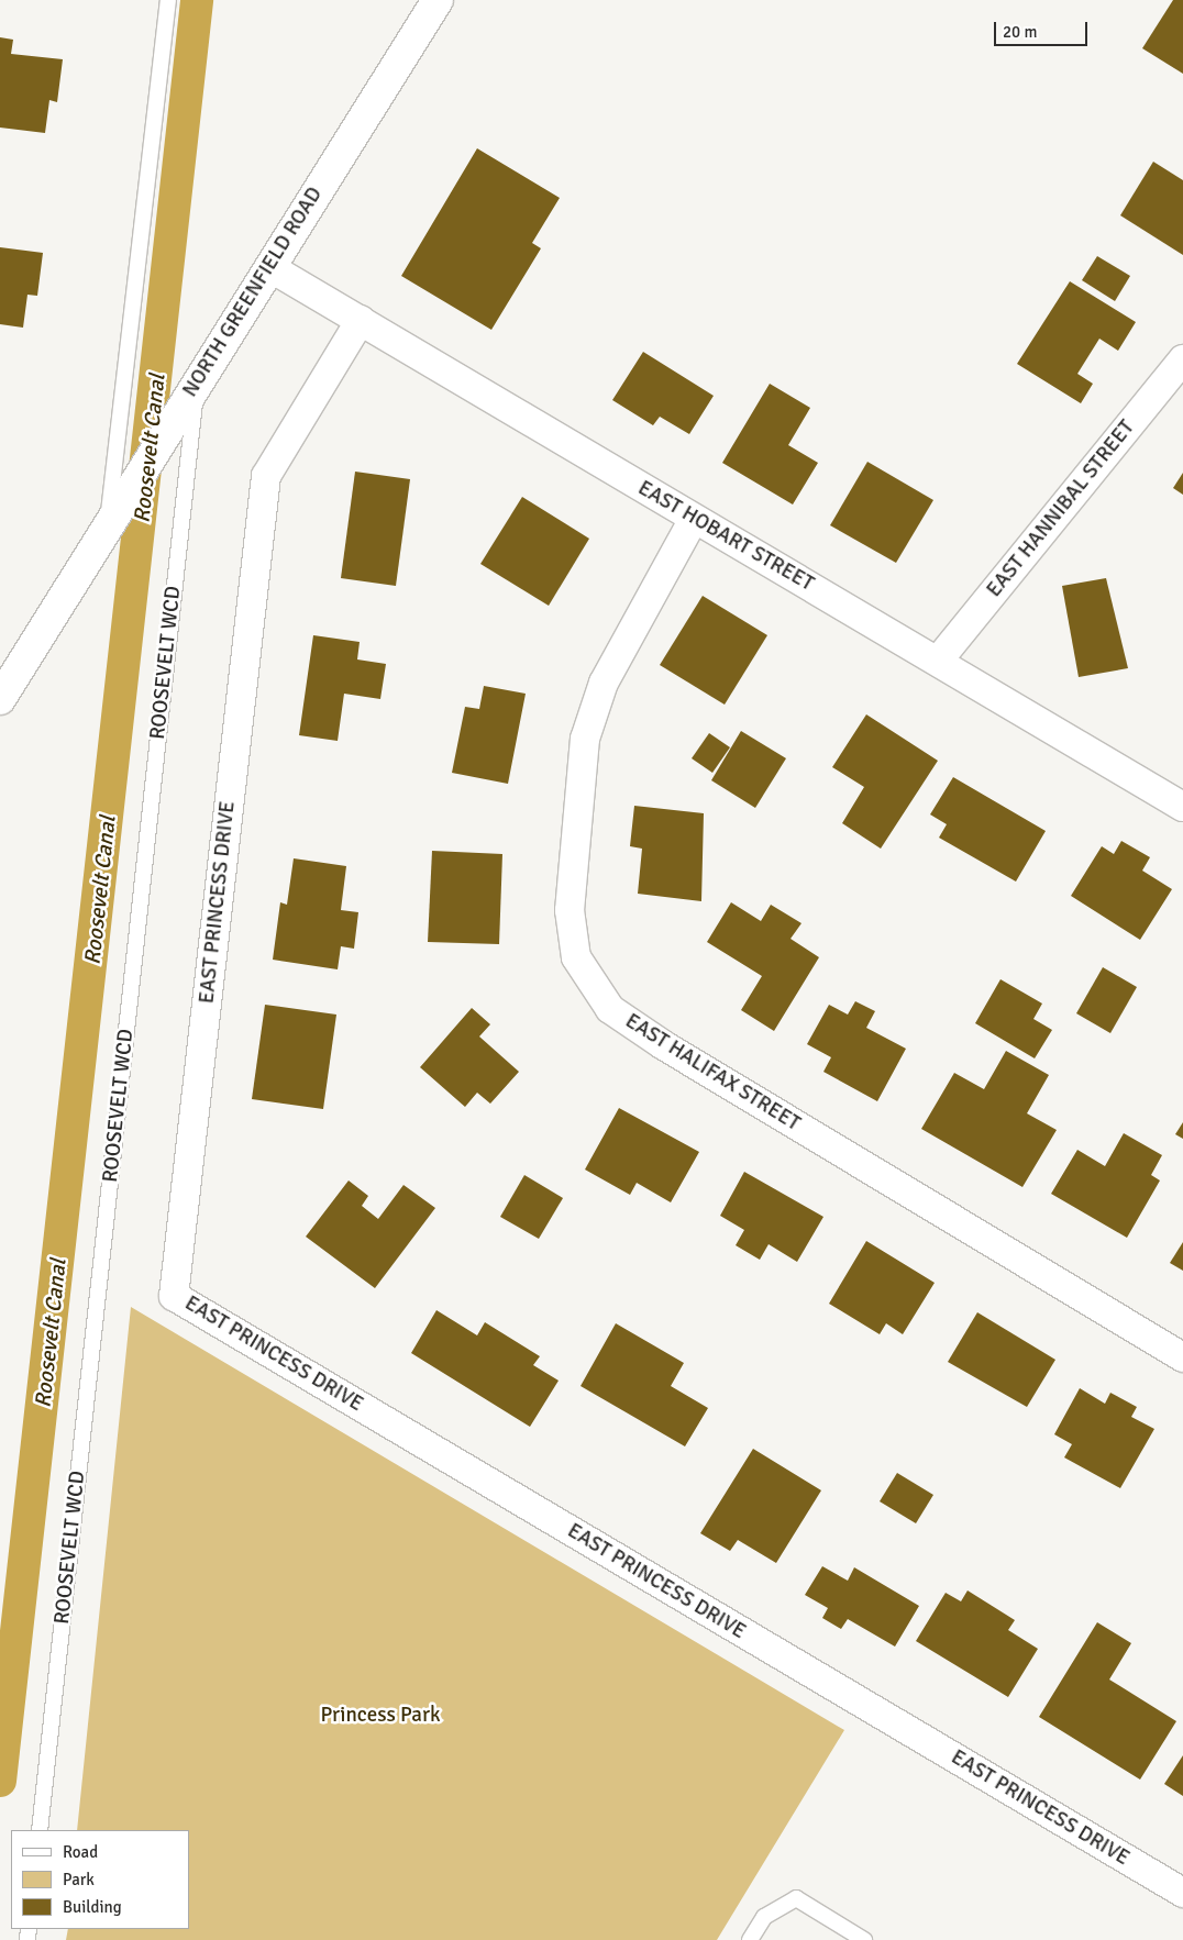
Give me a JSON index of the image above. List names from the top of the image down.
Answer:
{
  "streets": {
    "main road": ["NORTH GREENFIELD ROAD"],
    "street": [
      "EAST HANNIBAL STREET",
      "EAST HOBART STREET",
      "EAST PRINCESS DRIVE",
      "EAST HALIFAX STREET"
    ],
    "lane": ["ROOSEVELT WCD"]
  },
  "crossings": [
    ["NORTH GREENFIELD ROAD", "EAST HOBART STREET"],
    ["NORTH GREENFIELD ROAD", "ROOSEVELT WCD"],
    ["EAST HANNIBAL STREET", "EAST HOBART STREET"],
    ["EAST HOBART STREET", "EAST PRINCESS DRIVE"],
    ["EAST HOBART STREET", "EAST HALIFAX STREET"]
  ],
  "water": ["Roosevelt Canal"],
  "parks": ["Princess Park"],
  "legend": ["Road", "Park", "Building"],
  "scale_bar": "20 m"
}
